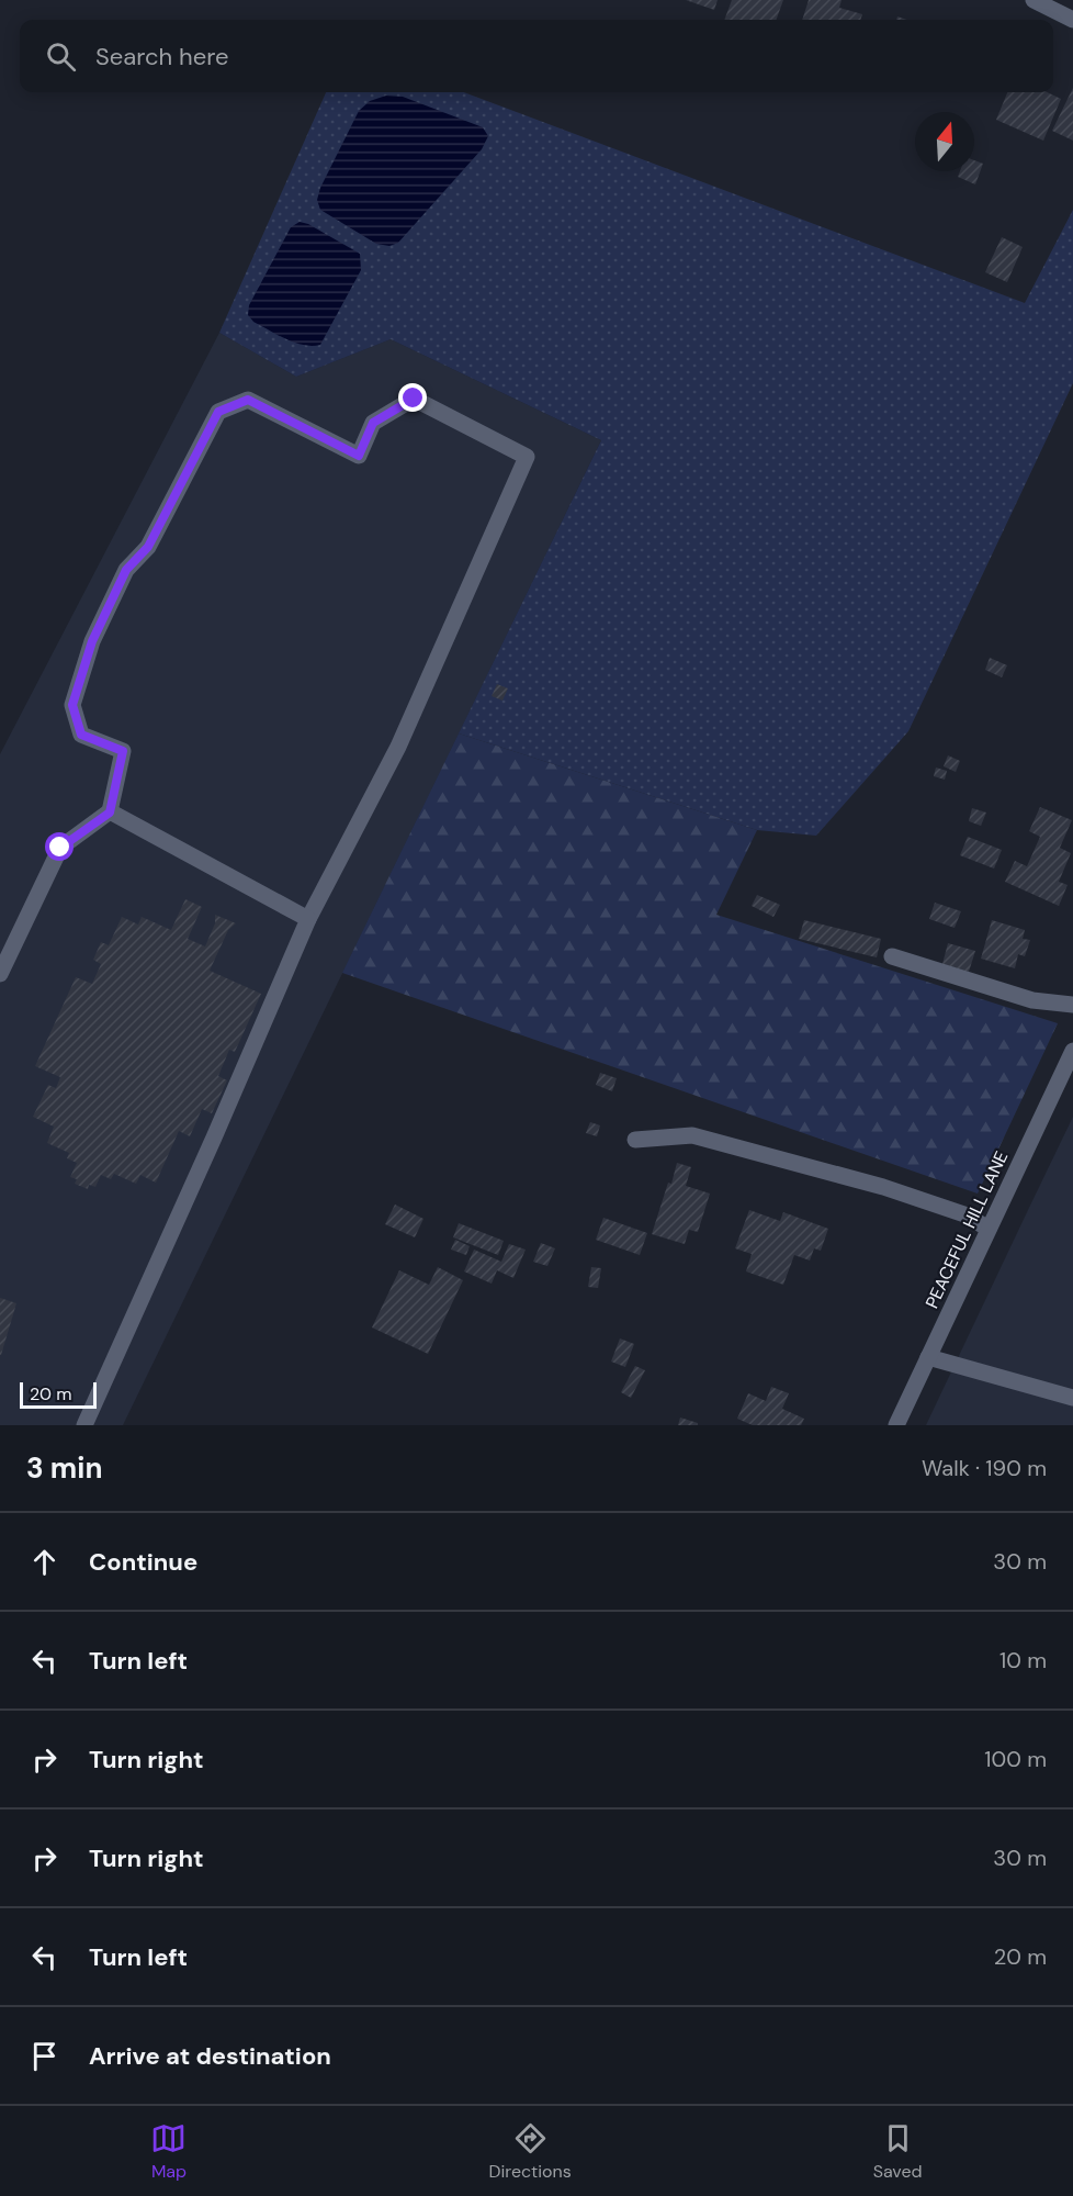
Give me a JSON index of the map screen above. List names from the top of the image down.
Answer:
{
  "streets": {
    "street": ["PEACEFUL HILL LANE"]
  },
  "scale_bar": "20 m",
  "north": "top",
  "page": {
    "search": "Search here",
    "scale": "20 m",
    "heading": ["3 min", "Walk · 190 m"],
    "list": [
      ["Continue", "30 m"],
      ["Turn left", "10 m"],
      ["Turn right", "100 m"],
      ["Turn right", "30 m"],
      ["Turn left", "20 m"],
      "Arrive at destination"
    ],
    "nav": ["Map", "Directions", "Saved"]
  }
}
